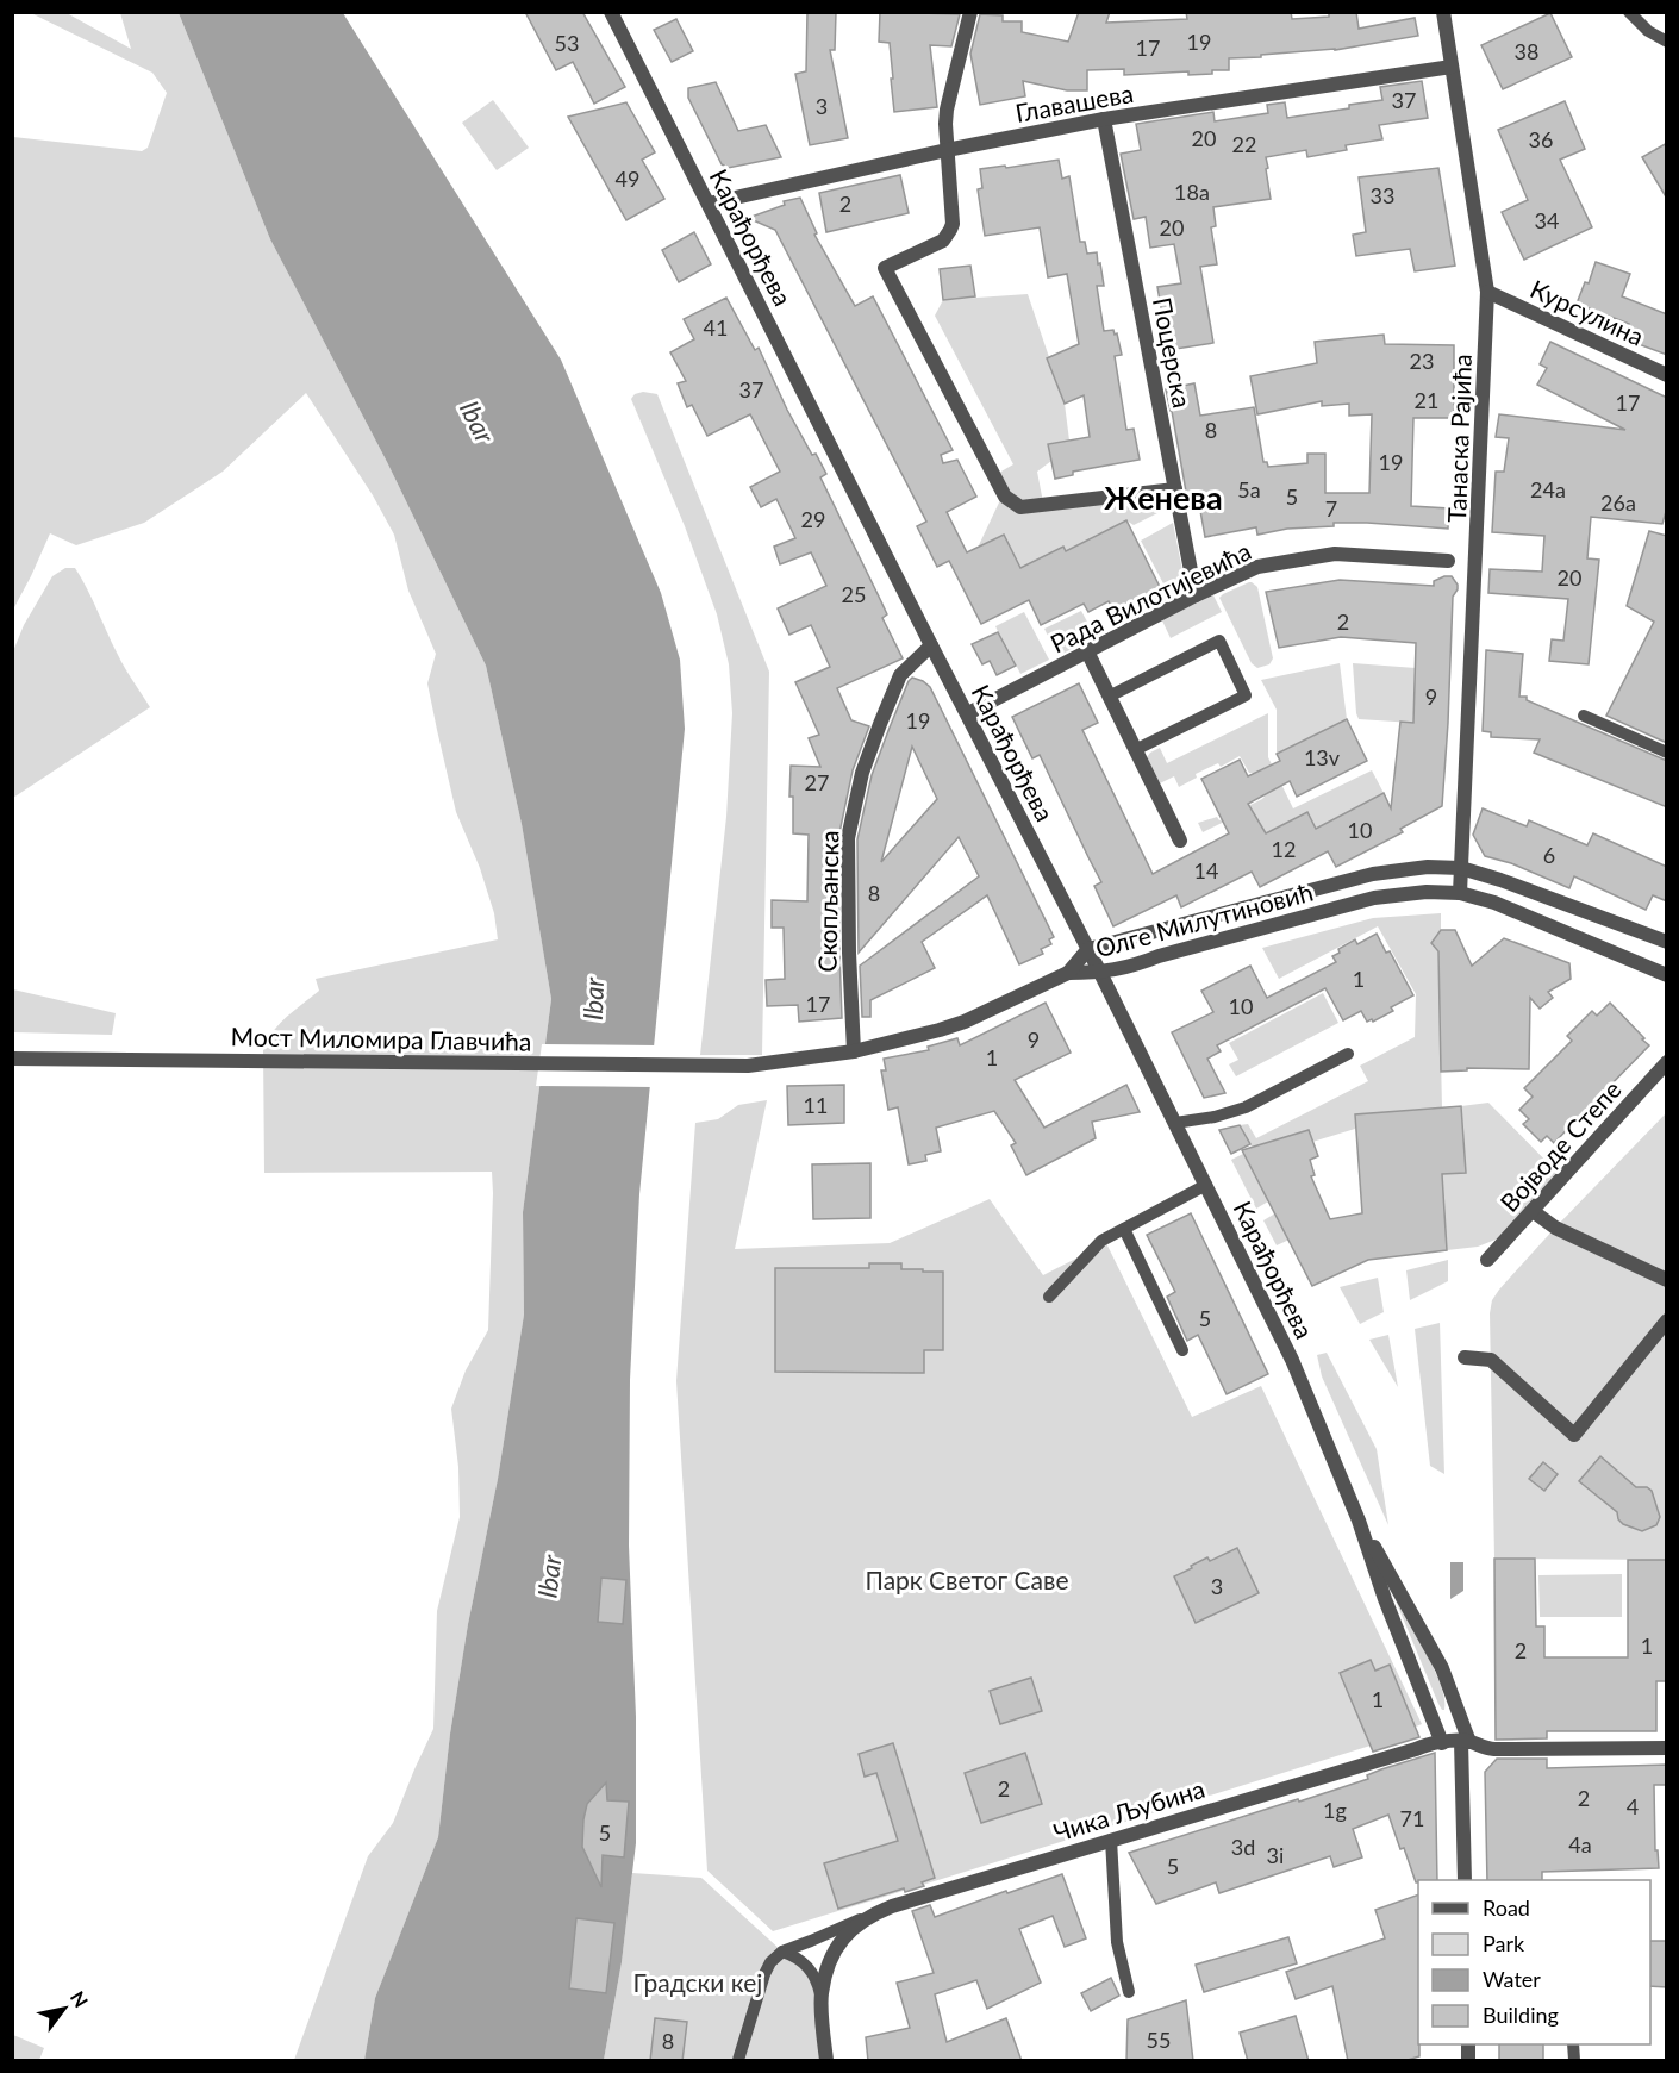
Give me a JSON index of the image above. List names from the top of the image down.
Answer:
{
  "streets": {
    "street": [
      "Главашева",
      "Карађорђева",
      "Курсулина",
      "Поцерска",
      "Танаска Рајића",
      "Рада Вилотијевића",
      "Скопљанска",
      "Олге Милутиновић",
      "Мост Миломира Главчића",
      "Војводе Степе",
      "Чика Љубина"
    ]
  },
  "crossings": [
    ["Главашева", "Карађорђева"],
    ["Главашева", "Поцерска"],
    ["Главашева", "Танаска Рајића"],
    ["Карађорђева", "Рада Вилотијевића"],
    ["Карађорђева", "Скопљанска"],
    ["Карађорђева", "Олге Милутиновић"],
    ["Карађорђева", "Чика Љубина"],
    ["Курсулина", "Танаска Рајића"],
    ["Поцерска", "Рада Вилотијевића"],
    ["Танаска Рајића", "Олге Милутиновић"],
    ["Скопљанска", "Мост Миломира Главчића"]
  ],
  "districts": ["Женева"],
  "water": ["Ibar"],
  "parks": ["Парк Светог Саве", "Градски кеј"],
  "house_numbers": [
    "19",
    "53",
    "17",
    "38",
    "37",
    "3",
    "20",
    "36",
    "22",
    "49",
    "18a",
    "33",
    "2",
    "34",
    "20",
    "41",
    "23",
    "37",
    "21",
    "17",
    "8",
    "19",
    "5a",
    "24a",
    "5",
    "26a",
    "7",
    "29",
    "20",
    "25",
    "2",
    "9",
    "19",
    "13v",
    "27",
    "10",
    "12",
    "6",
    "14",
    "8",
    "1",
    "17",
    "10",
    "9",
    "1",
    "11",
    "5",
    "3",
    "1",
    "2",
    "1",
    "2",
    "2",
    "4",
    "1g",
    "71",
    "5",
    "4a",
    "3d",
    "3i",
    "5",
    "55",
    "8"
  ],
  "legend": [
    "Road",
    "Park",
    "Water",
    "Building"
  ],
  "north": "top right"
}
